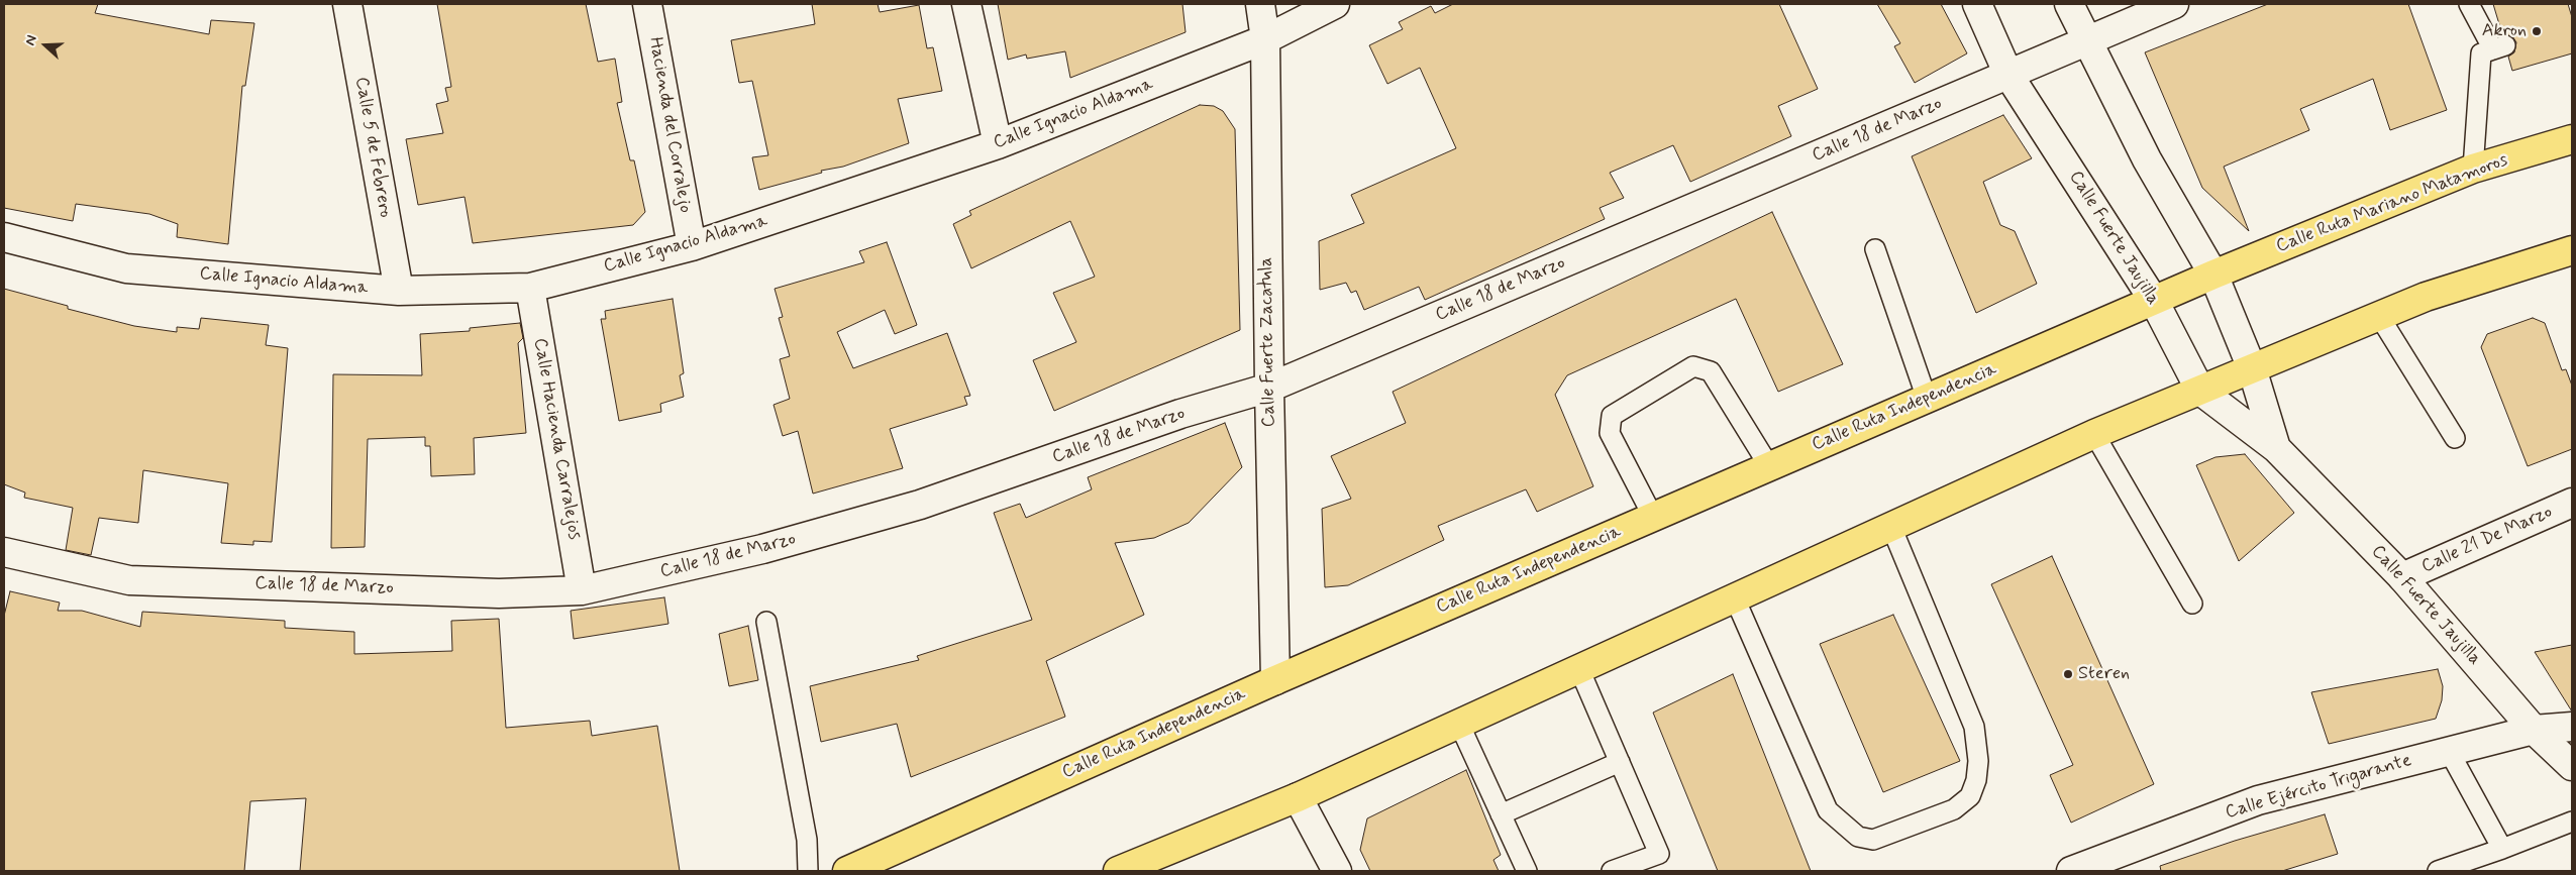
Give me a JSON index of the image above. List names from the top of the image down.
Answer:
{
  "streets": {
    "main road": ["Calle Ruta Mariano Matamoros", "Calle Ruta Independencia"],
    "street": [
      "Calle Ignacio Aldama",
      "Hacienda del Corralejo",
      "Calle 18 de Marzo",
      "Calle 5 de Febrero",
      "Calle Fuerte Jaujilla",
      "Calle Fuerte Zacatula",
      "Calle Hacienda Carralejos",
      "Calle 21 De Marzo",
      "Calle Ejército Trigarante"
    ]
  },
  "crossings": [
    ["Calle Ignacio Aldama", "Hacienda del Corralejo"],
    ["Calle Ignacio Aldama", "Calle 5 de Febrero"],
    ["Calle Ignacio Aldama", "Calle Fuerte Zacatula"],
    ["Calle Ignacio Aldama", "Calle Hacienda Carralejos"],
    ["Calle 18 de Marzo", "Calle Fuerte Jaujilla"],
    ["Calle 18 de Marzo", "Calle Fuerte Zacatula"],
    ["Calle 18 de Marzo", "Calle Hacienda Carralejos"],
    ["Calle Ruta Mariano Matamoros", "Calle Fuerte Jaujilla"],
    ["Calle Ruta Mariano Matamoros", "Calle Ruta Independencia"],
    ["Calle Fuerte Jaujilla", "Calle Ruta Independencia"],
    ["Calle Fuerte Jaujilla", "Calle 21 De Marzo"],
    ["Calle Fuerte Jaujilla", "Calle Ejército Trigarante"],
    ["Calle Fuerte Zacatula", "Calle Ruta Independencia"]
  ],
  "places": ["Akron", "Steren"],
  "north": "left"
}
